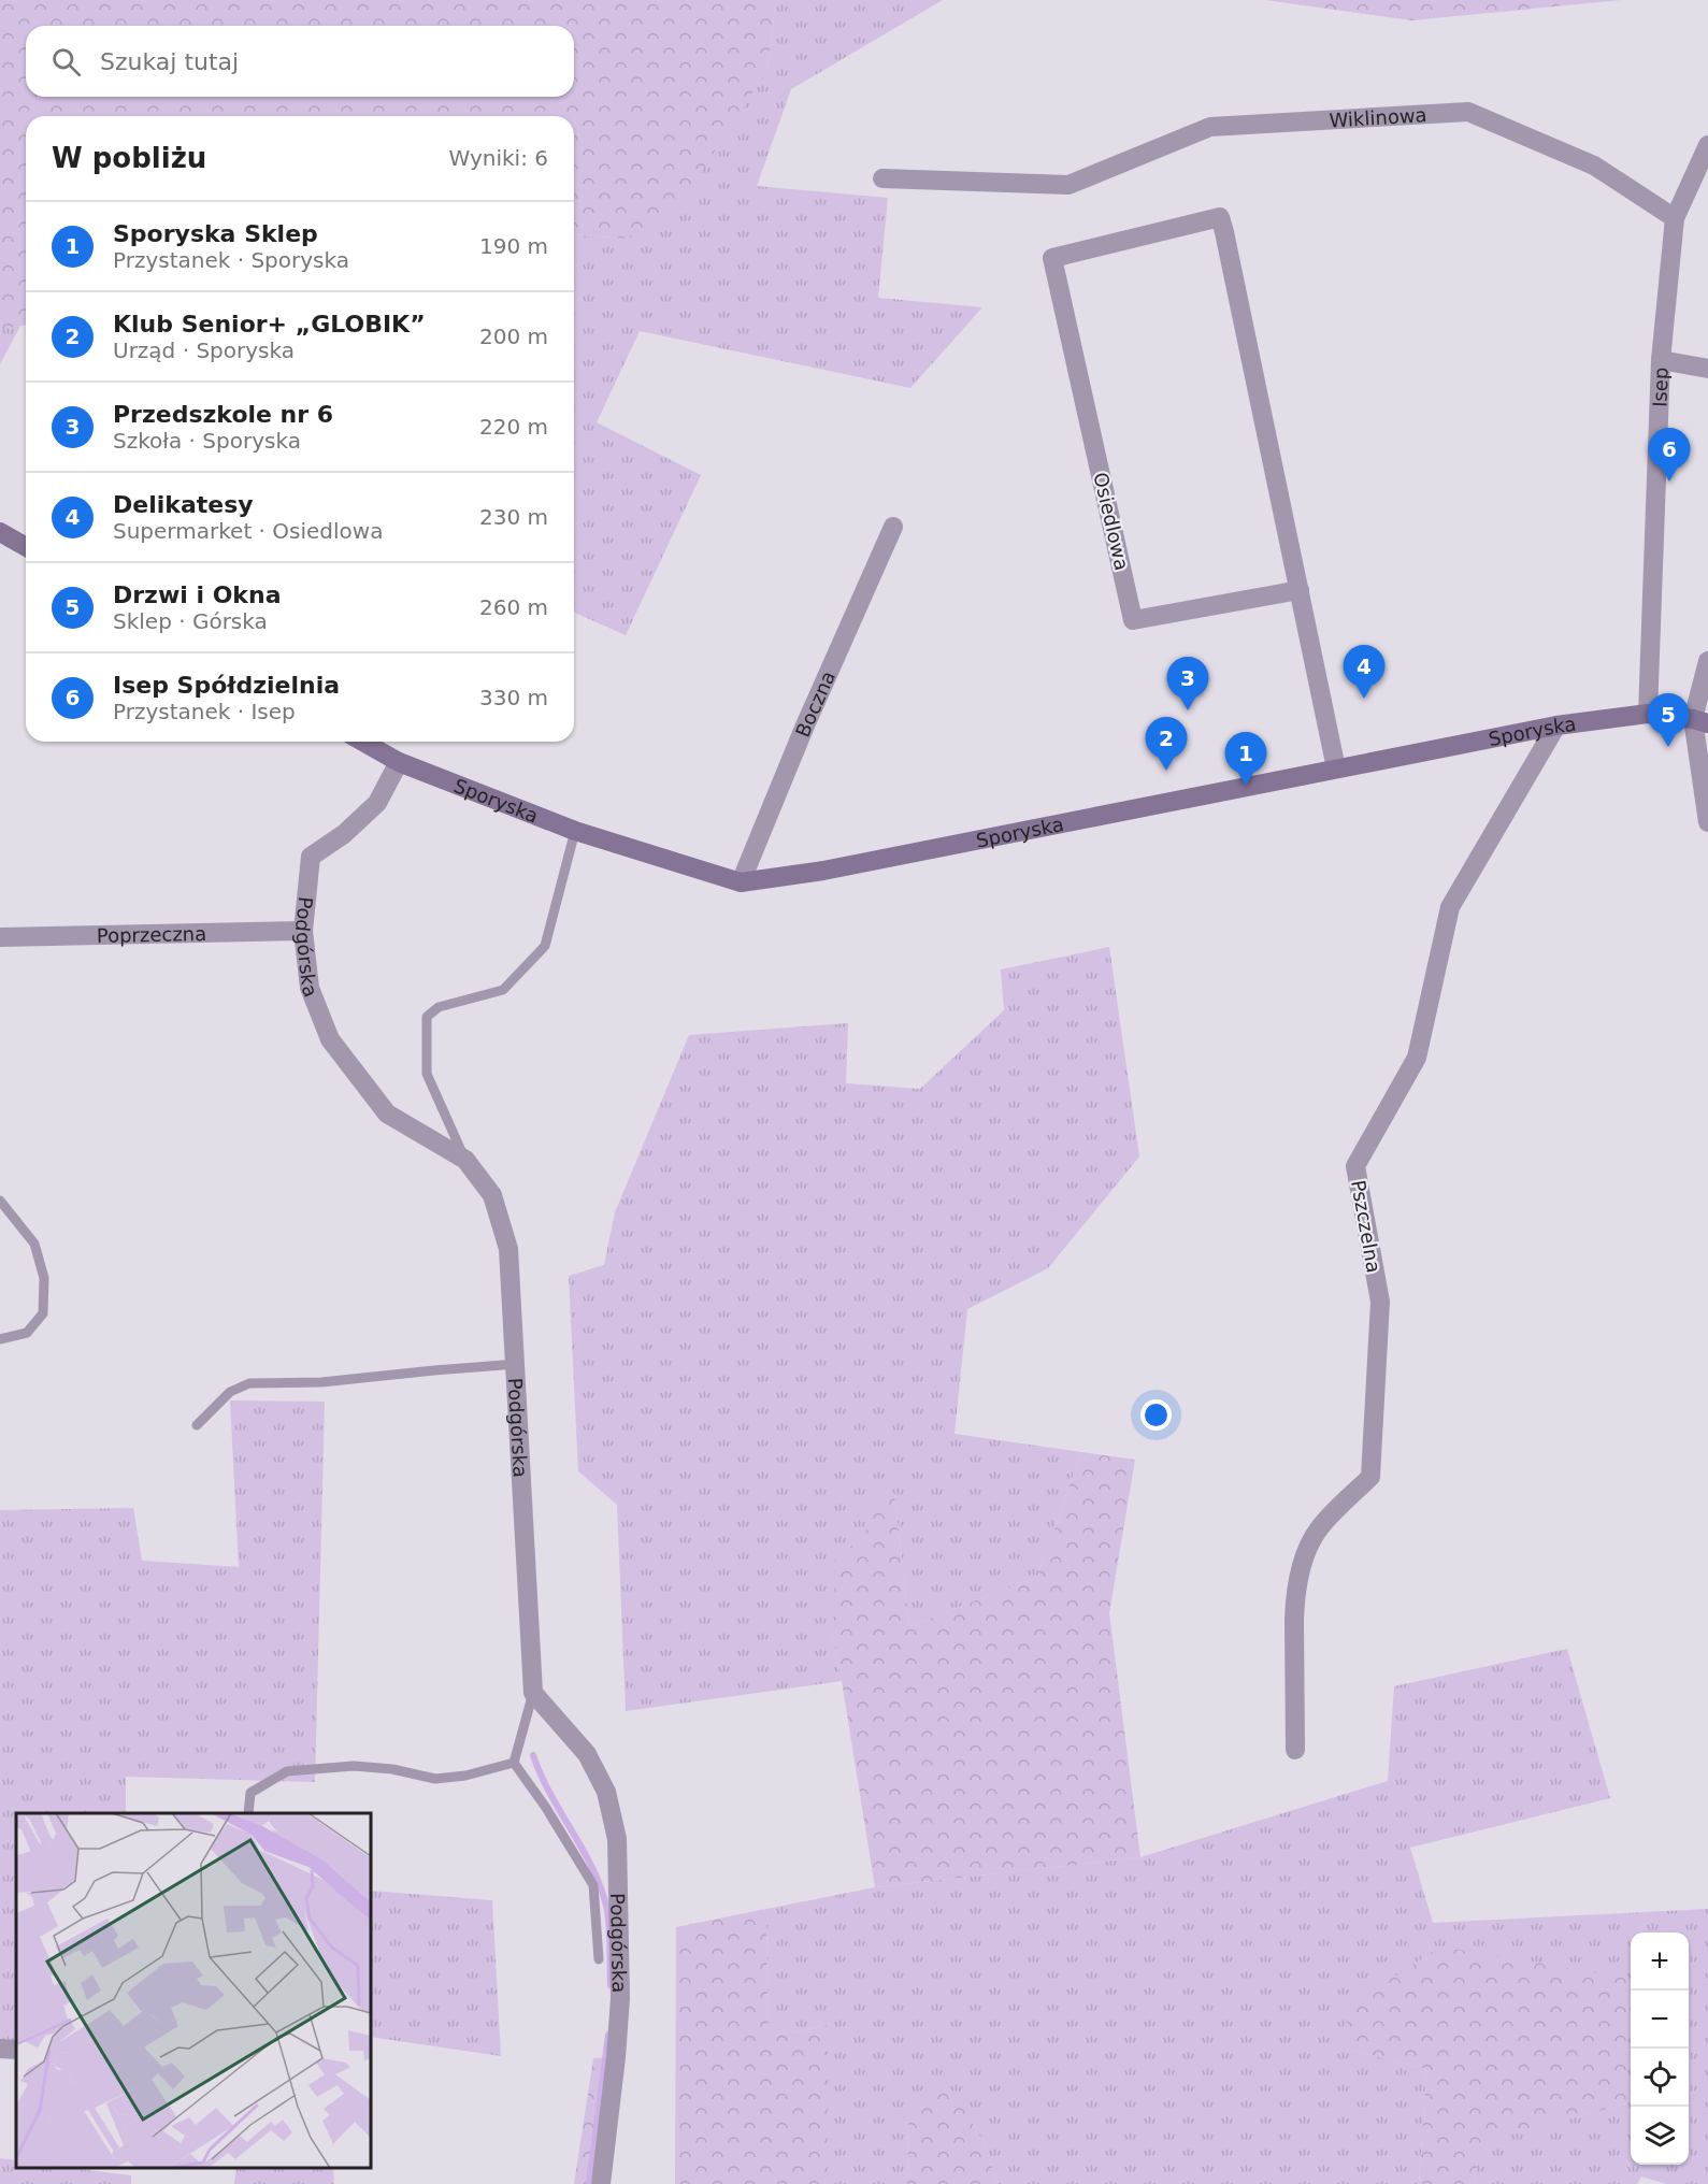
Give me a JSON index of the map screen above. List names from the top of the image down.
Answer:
{
  "streets": {
    "street": [
      "Wiklinowa",
      "Isep",
      "Osiedlowa",
      "Boczna",
      "Sporyska",
      "Poprzeczna",
      "Podgórska",
      "Pszczelna"
    ]
  },
  "crossings": [
    ["Wiklinowa", "Isep"],
    ["Isep", "Sporyska"],
    ["Boczna", "Sporyska"],
    ["Sporyska", "Podgórska"],
    ["Sporyska", "Pszczelna"],
    ["Poprzeczna", "Podgórska"]
  ],
  "page": {
    "search": "Szukaj tutaj",
    "heading": ["W pobliżu", "Wyniki: 6"],
    "list": [
      {
        "mark": "1",
        "name": "Sporyska Sklep",
        "note": "Przystanek · Sporyska",
        "value": "190 m"
      },
      {
        "mark": "2",
        "name": "Klub Senior+ „GLOBIK”",
        "note": "Urząd · Sporyska",
        "value": "200 m"
      },
      {
        "mark": "3",
        "name": "Przedszkole nr 6",
        "note": "Szkoła · Sporyska",
        "value": "220 m"
      },
      {
        "mark": "4",
        "name": "Delikatesy",
        "note": "Supermarket · Osiedlowa",
        "value": "230 m"
      },
      {
        "mark": "5",
        "name": "Drzwi i Okna",
        "note": "Sklep · Górska",
        "value": "260 m"
      },
      {
        "mark": "6",
        "name": "Isep Spółdzielnia",
        "note": "Przystanek · Isep",
        "value": "330 m"
      }
    ],
    "pins": [
      "6",
      "4",
      "3",
      "5",
      "2",
      "1"
    ],
    "map_buttons": ["+", "−"]
  }
}
